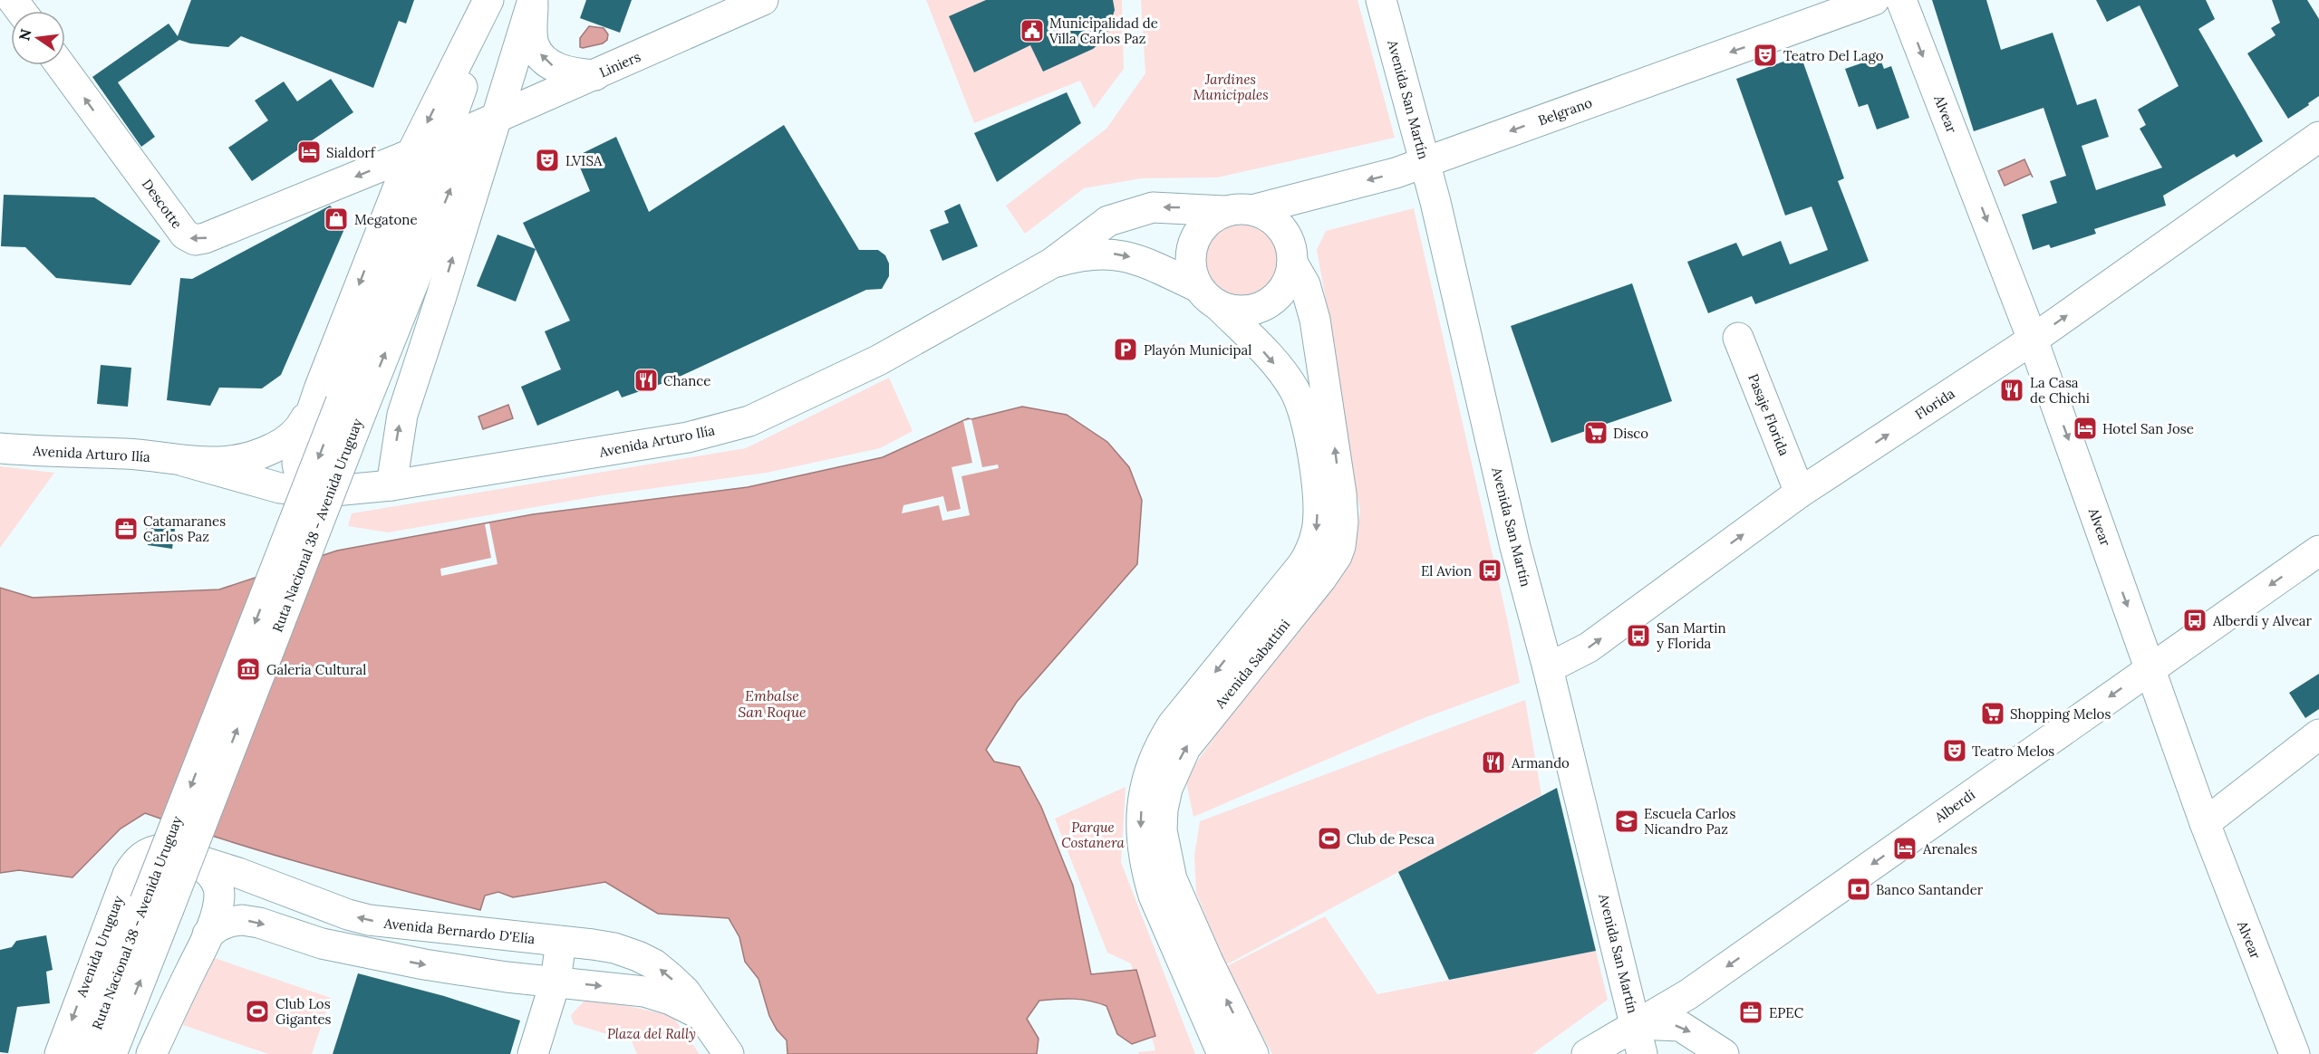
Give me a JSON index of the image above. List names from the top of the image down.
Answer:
{
  "streets": {
    "main road": [
      "Liniers",
      "Avenida San Martín",
      "Belgrano",
      "Alvear",
      "Descotte",
      "Florida",
      "Pasaje Florida",
      "Avenida Arturo Ilía",
      "Ruta Nacional 38 - Avenida Uruguay",
      "Avenida Sabattini",
      "Alberdi",
      "Avenida Bernardo D'Elía",
      "Avenida Uruguay"
    ]
  },
  "crossings": [
    ["Liniers", "Ruta Nacional 38 - Avenida Uruguay"],
    ["Avenida San Martín", "Belgrano"],
    ["Avenida San Martín", "Florida"],
    ["Avenida San Martín", "Alberdi"],
    ["Belgrano", "Avenida Sabattini"],
    ["Alvear", "Florida"],
    ["Alvear", "Alberdi"],
    ["Florida", "Pasaje Florida"],
    ["Avenida Bernardo D'Elía", "Avenida Uruguay"]
  ],
  "one_way": [
    "Belgrano",
    "Alvear",
    "Florida",
    "Alberdi"
  ],
  "water": ["Embalse San Roque"],
  "parks": ["Jardines Municipales", "Parque Costanera", "Plaza del Rally"],
  "places": {
    "public building": ["Municipalidad de Villa Carlos Paz"],
    "theatre": ["Teatro Del Lago", "LVISA", "Teatro Melos"],
    "hotel": ["Sialdorf", "Hotel San Jose", "Arenales"],
    "shop": ["Megatone"],
    "parking": ["Playón Municipal"],
    "restaurant": ["Chance", "La Casa de Chichi", "Armando"],
    "supermarket": ["Disco", "Shopping Melos"],
    "office": ["Catamaranes Carlos Paz", "EPEC"],
    "bus stop": ["El Avion", "Alberdi y Alvear", "San Martin y Florida"],
    "museum": ["Galeria Cultural"],
    "school or university": ["Escuela Carlos Nicandro Paz"],
    "sports": ["Club de Pesca", "Club Los Gigantes"],
    "bank": ["Banco Santander"]
  },
  "north": "left"
}
